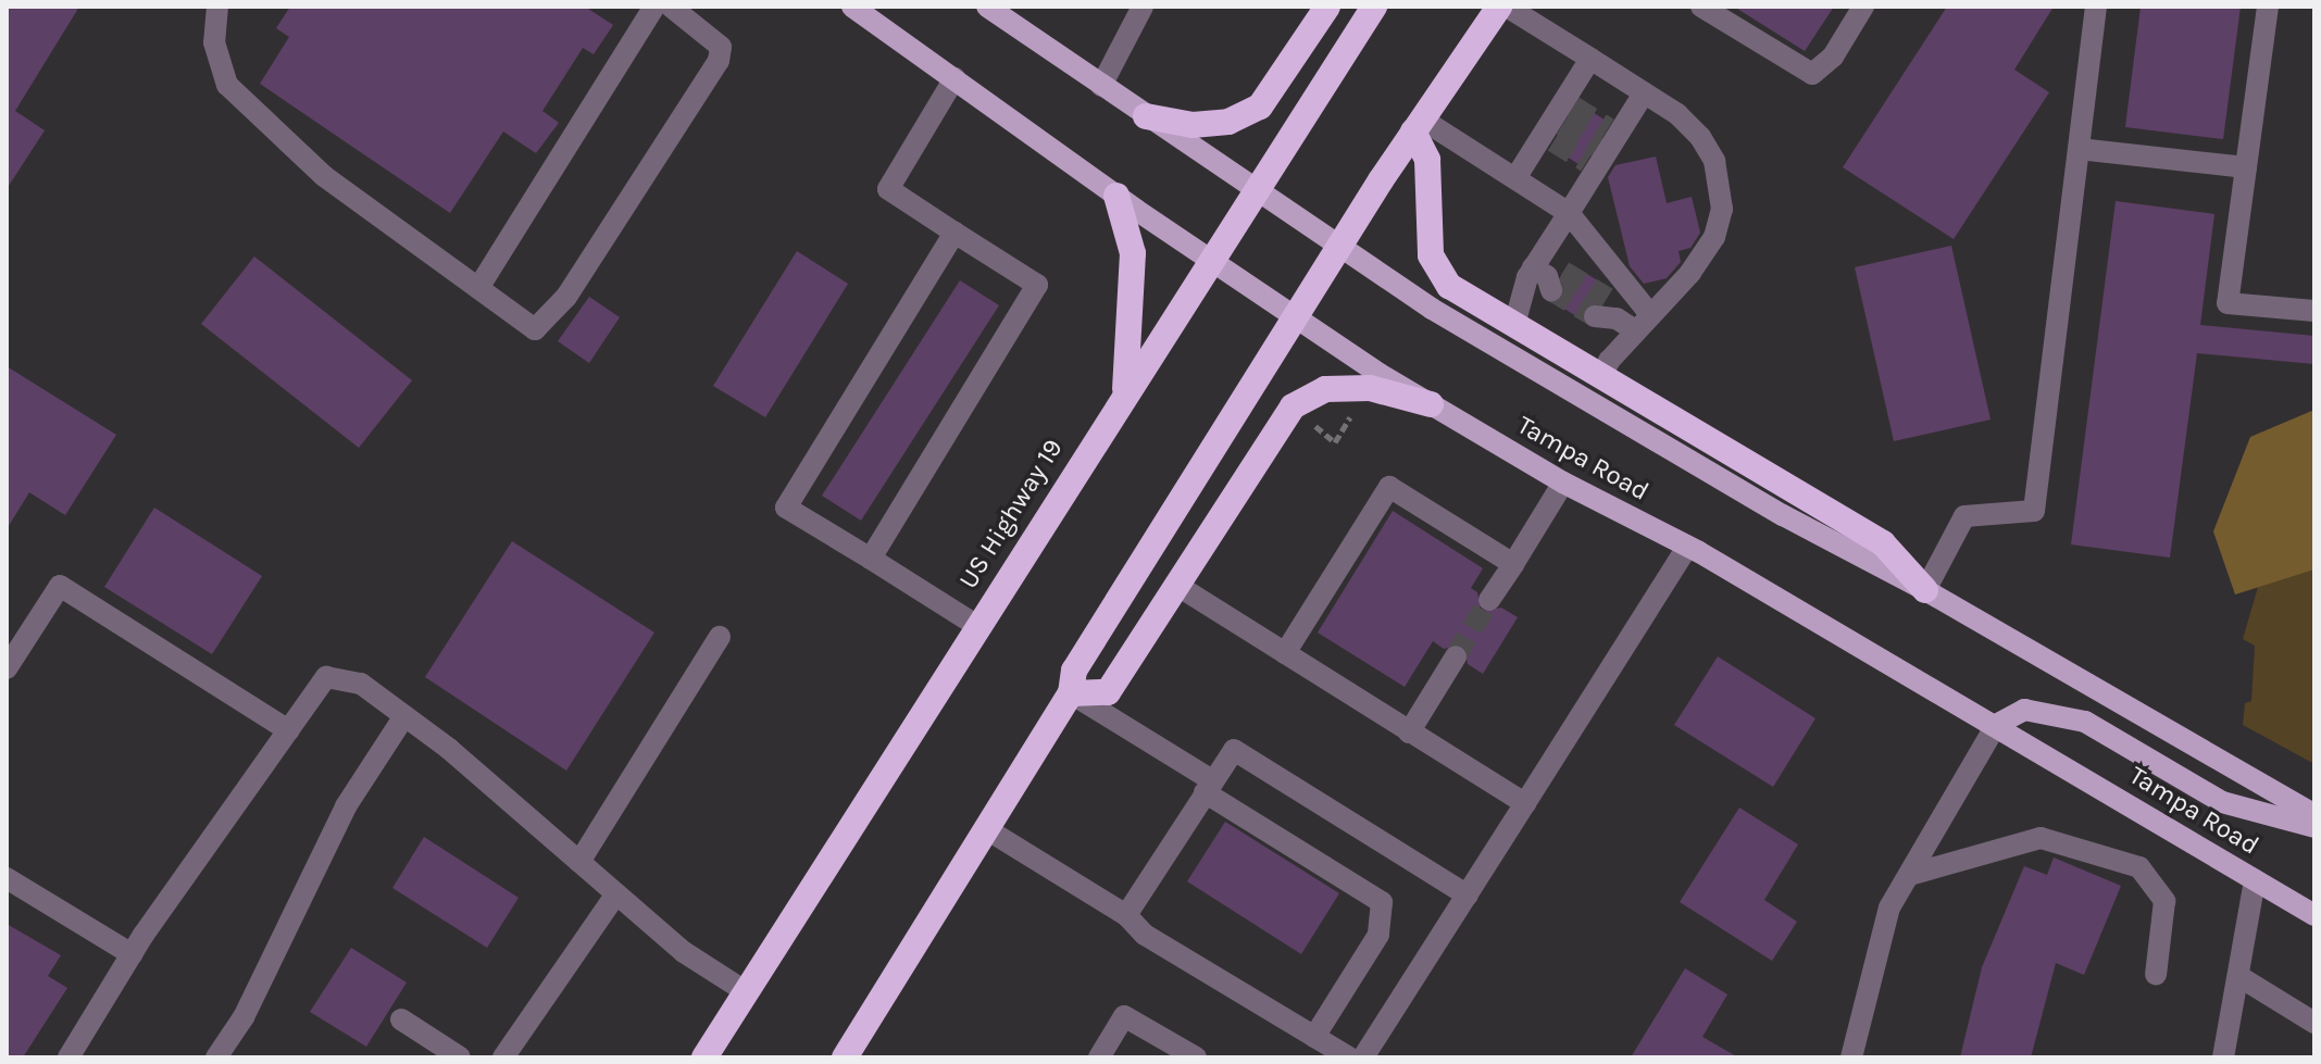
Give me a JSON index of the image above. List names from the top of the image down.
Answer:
{
  "streets": {
    "highway": ["US Highway 19"],
    "main road": ["Tampa Road"]
  },
  "crossings": [
    ["Tampa Road", "US Highway 19"]
  ]
}
